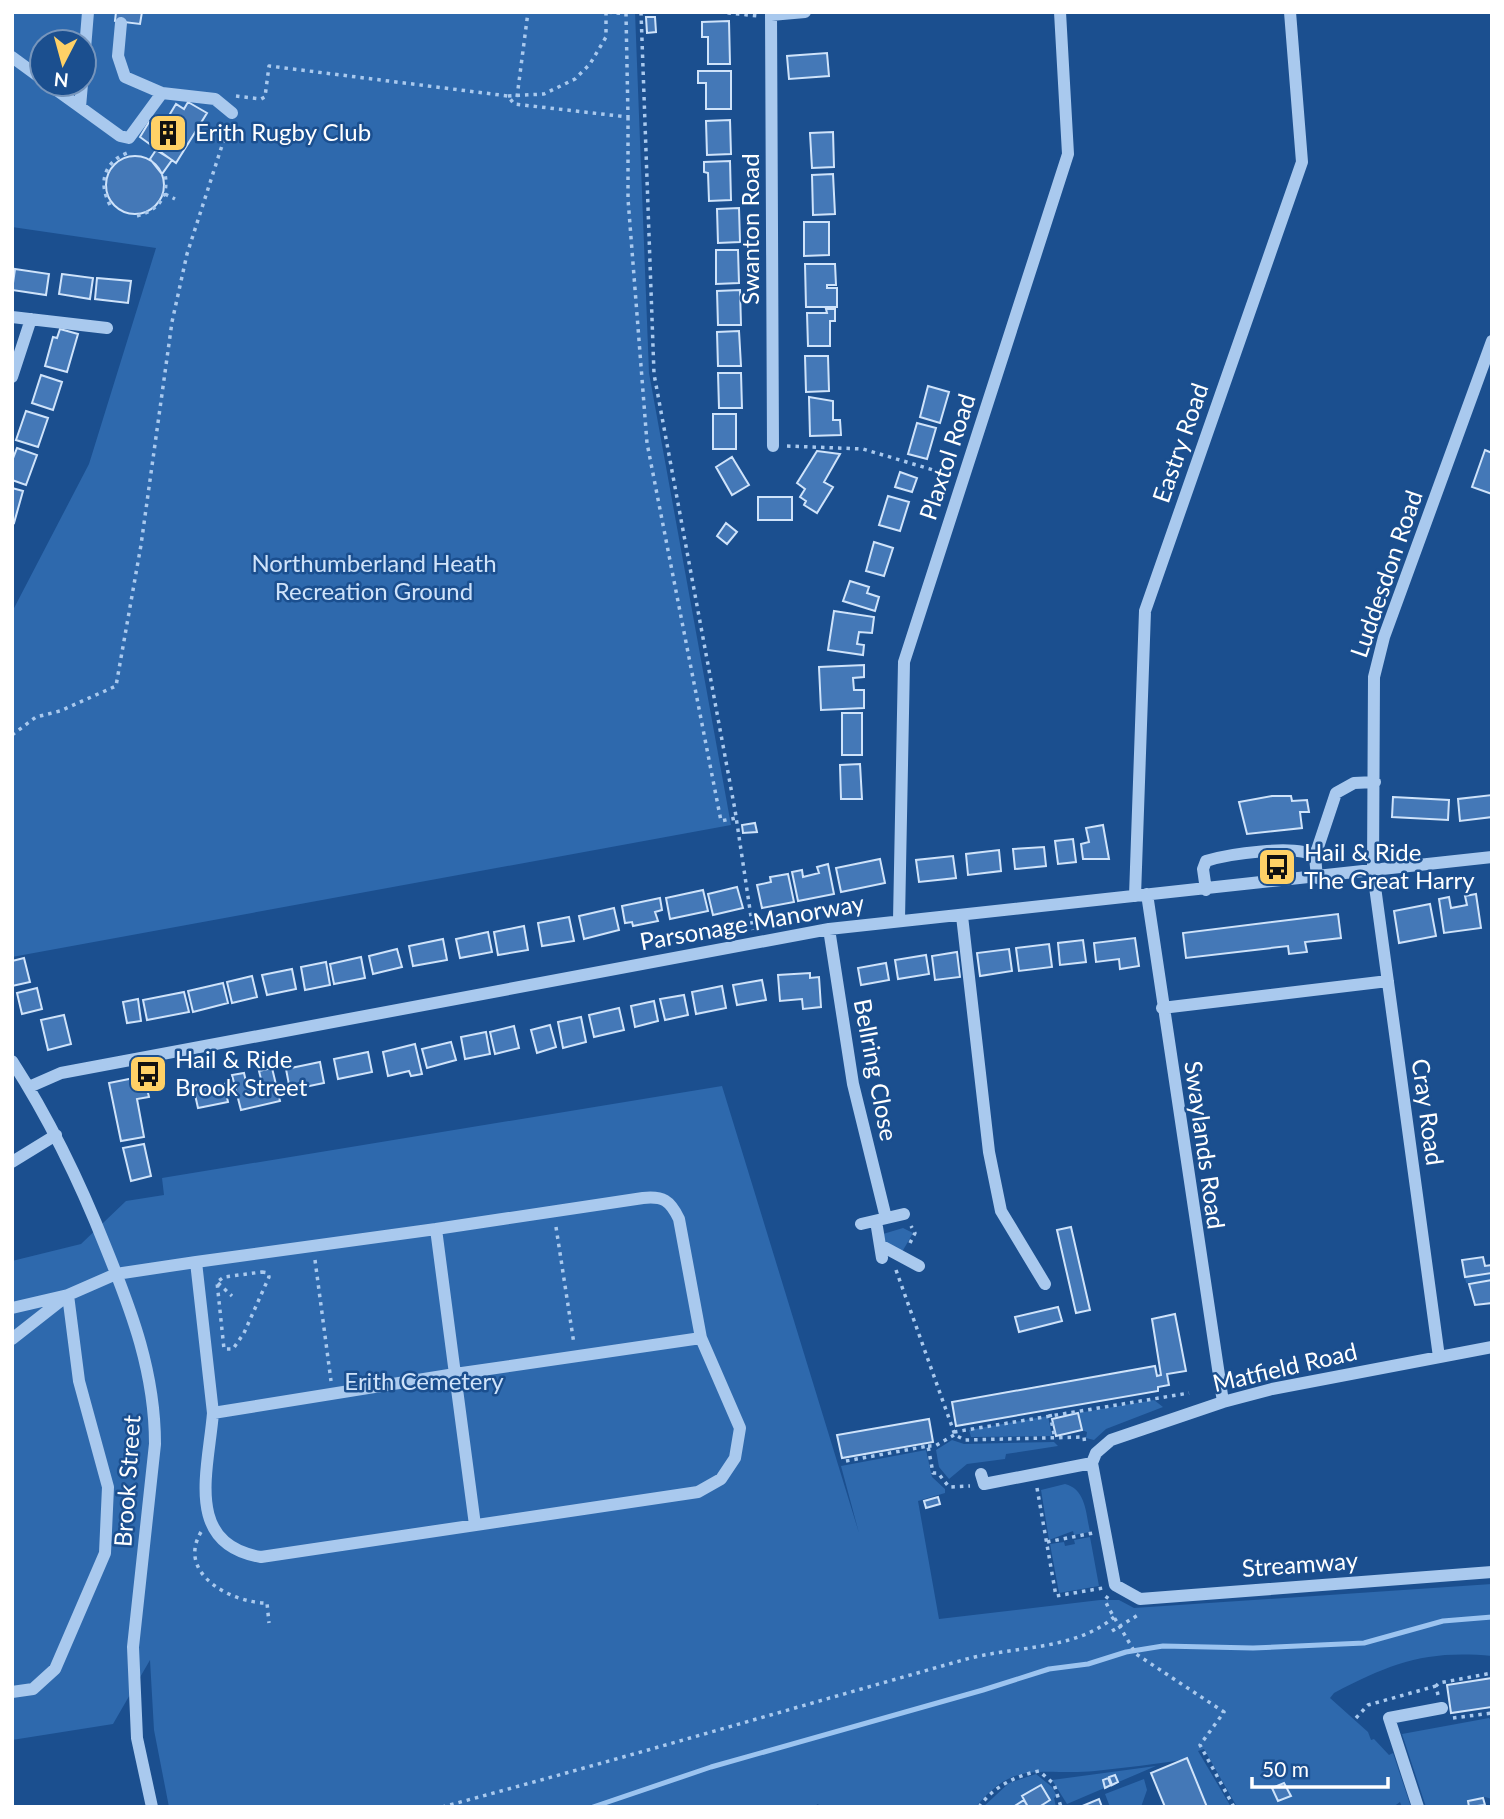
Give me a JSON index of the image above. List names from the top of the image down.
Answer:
{
  "streets": {
    "street": [
      "Swanton Road",
      "Eastry Road",
      "Plaxtol Road",
      "Luddesdon Road",
      "Parsonage Manorway",
      "Bellring Close",
      "Cray Road",
      "Swaylands Road",
      "Matfield Road",
      "Brook Street",
      "Streamway"
    ]
  },
  "crossings": [
    ["Eastry Road", "Parsonage Manorway"],
    ["Eastry Road", "Swaylands Road"],
    ["Plaxtol Road", "Parsonage Manorway"],
    ["Luddesdon Road", "Parsonage Manorway"],
    ["Luddesdon Road", "Cray Road"],
    ["Parsonage Manorway", "Bellring Close"],
    ["Parsonage Manorway", "Cray Road"],
    ["Parsonage Manorway", "Swaylands Road"],
    ["Parsonage Manorway", "Brook Street"],
    ["Cray Road", "Matfield Road"],
    ["Swaylands Road", "Matfield Road"]
  ],
  "parks": ["Northumberland Heath Recreation Ground", "Erith Cemetery"],
  "places": {
    "building": ["Erith Rugby Club"],
    "bus stop": ["Hail & Ride The Great Harry", "Hail & Ride Brook Street"]
  },
  "scale_bar": "50 m",
  "north": "bottom"
}
